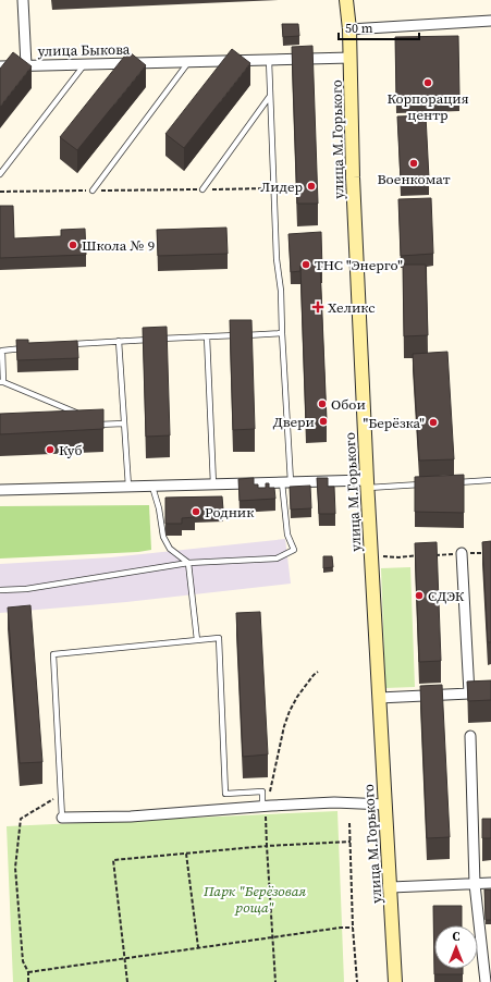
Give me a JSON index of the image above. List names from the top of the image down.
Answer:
{
  "streets": {
    "main road": ["улица М.Горького"],
    "street": ["улица Быкова"]
  },
  "crossings": [
    ["улица Быкова", "улица М.Горького"]
  ],
  "parks": ["Парк \"Берёзовая роща\""],
  "places": {
    "other": [
      "Корпорация центр",
      "Военкомат",
      "Лидер",
      "Школа № 9",
      "ТНС \"Энерго\"",
      "Обои",
      "Двери",
      "\"Берёзка\"",
      "Куб",
      "Родник",
      "СДЭК"
    ],
    "health": ["Хеликс"]
  },
  "scale_bar": "50 m",
  "north": "top"
}
